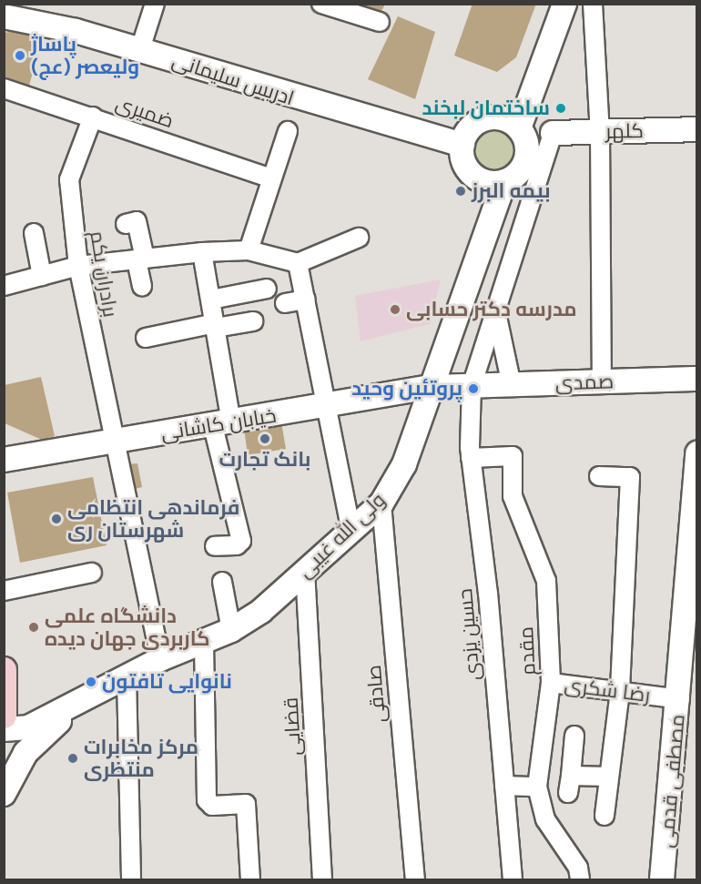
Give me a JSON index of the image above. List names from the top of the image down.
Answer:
{
  "streets": {
    "street": [
      "ادریس سلیمانی",
      "ضمیری",
      "کلهر",
      "برادران یکم",
      "صمدی",
      "خیابان کاشانی",
      "ولی الله غیبی",
      "حسین یزدی",
      "مقدم",
      "رضا شکری",
      "صادقی",
      "قضایی",
      "مصطفی قدمی"
    ]
  },
  "crossings": [
    ["ادریس سلیمانی", "ولی الله غیبی"],
    ["ضمیری", "برادران یکم"],
    ["کلهر", "حسین یزدی"],
    ["برادران یکم", "خیابان کاشانی"],
    ["برادران یکم", "ولی الله غیبی"],
    ["صمدی", "خیابان کاشانی"],
    ["صمدی", "ولی الله غیبی"],
    ["صمدی", "حسین یزدی"],
    ["خیابان کاشانی", "ولی الله غیبی"],
    ["ولی الله غیبی", "صادقی"],
    ["ولی الله غیبی", "قضایی"],
    ["حسین یزدی", "مقدم"],
    ["مقدم", "رضا شکری"],
    ["رضا شکری", "مصطفی قدمی"]
  ],
  "places": [
    "پاساژ ولیعصر (عج)",
    "ساختمان لبخند",
    "بیمه البرز",
    "مدرسه دکتر حسابی",
    "پروتئین وحید",
    "بانک تجارت",
    "فرماندهی انتظامی شهرستان ری",
    "دانشگاه علمی کاربردی جهان دیده",
    "نانوایی تافتون",
    "مرکز مخابرات منتظری"
  ]
}
